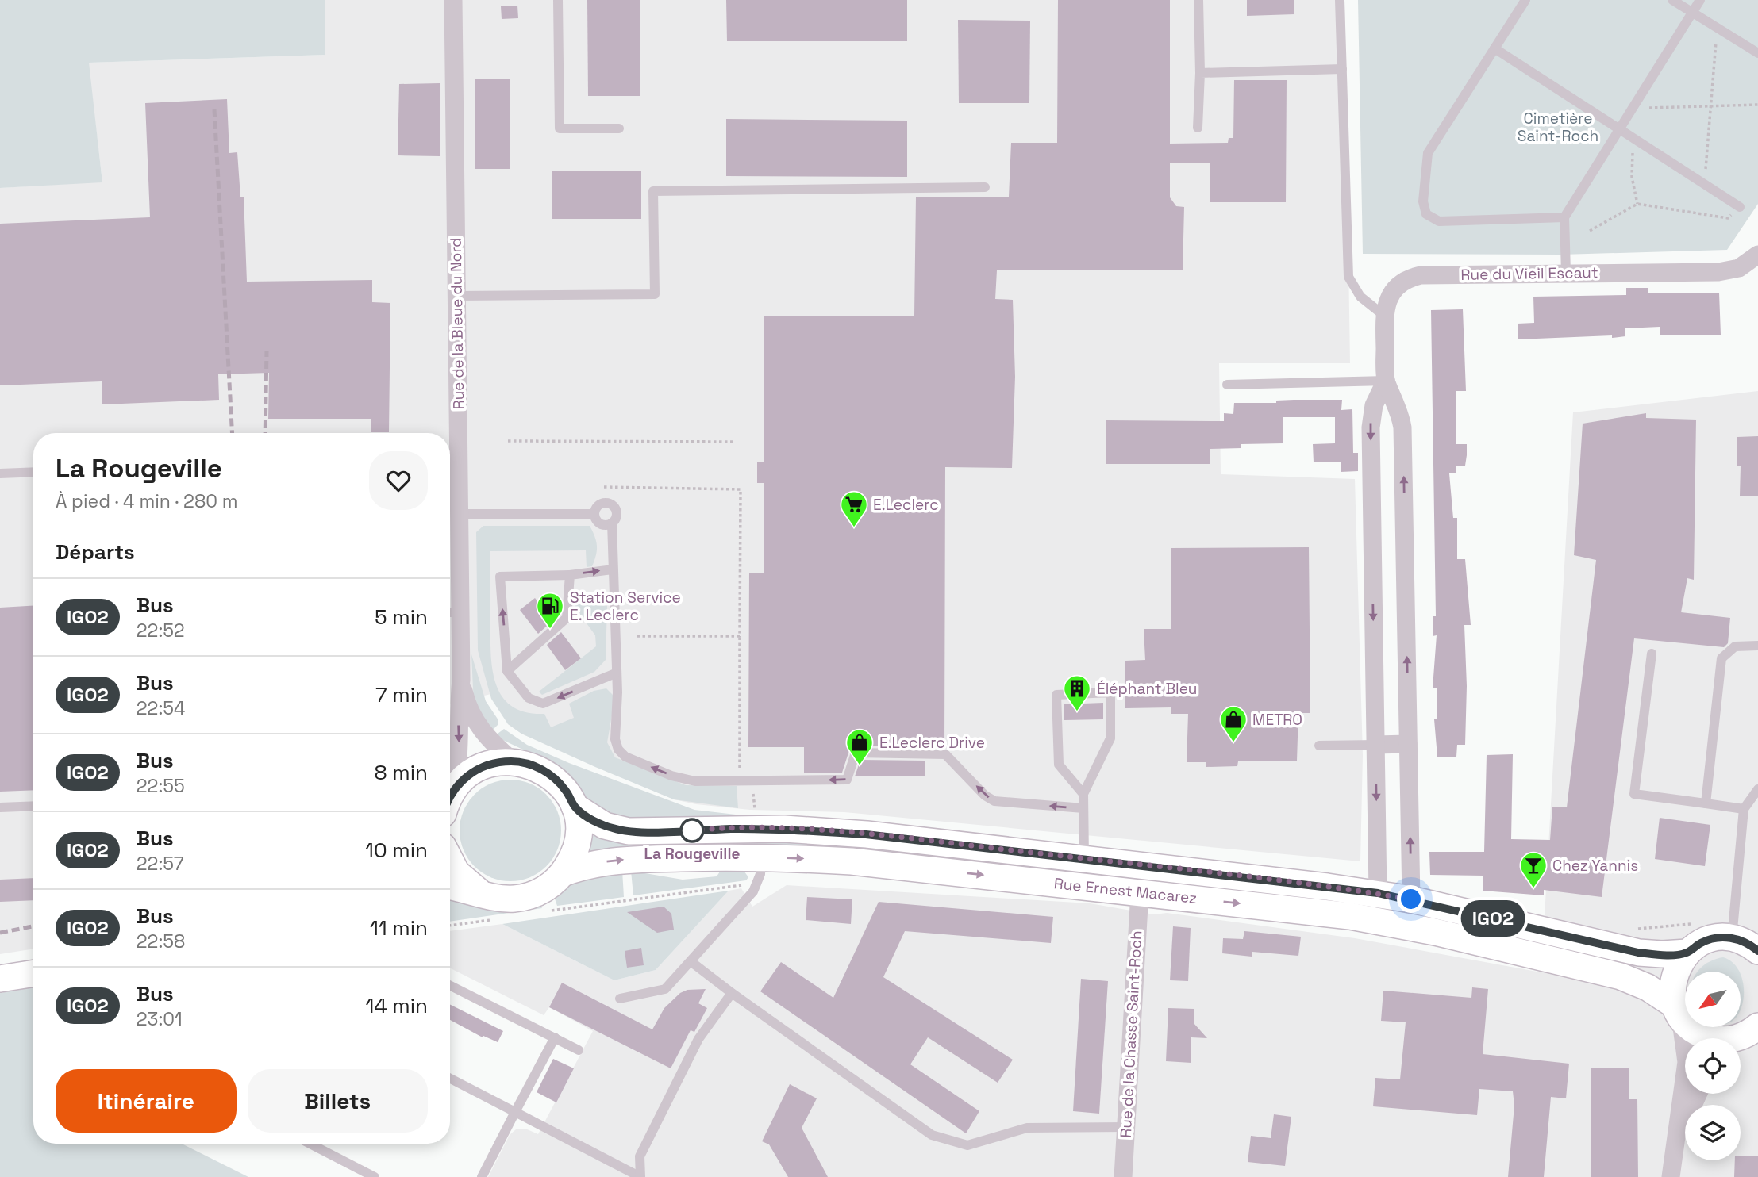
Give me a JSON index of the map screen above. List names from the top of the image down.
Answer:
{
  "streets": {
    "main road": ["Rue Ernest Macarez"],
    "street": ["Rue du Vieil Escaut", "Rue de la Bleue du Nord", "Rue de la Chasse Saint-Roch"]
  },
  "crossings": [
    ["Rue du Vieil Escaut", "Rue Ernest Macarez"],
    ["Rue de la Bleue du Nord", "Rue Ernest Macarez"],
    ["Rue Ernest Macarez", "Rue de la Chasse Saint-Roch"]
  ],
  "parks": ["Cimetière Saint-Roch"],
  "places": {
    "supermarket": ["E.Leclerc"],
    "fuel station": ["Station Service E. Leclerc"],
    "building": ["Éléphant Bleu"],
    "shop": ["METRO", "E.Leclerc Drive"],
    "other": ["La Rougeville"],
    "bar": ["Chez Yannis"]
  },
  "lines": ["bus line IGO2"],
  "north": "bottom left",
  "page": {
    "on_map": "IGO2",
    "heading": [
      ["La Rougeville", "À pied · 4 min · 280 m"],
      "Départs"
    ],
    "list": [
      {
        "mark": "IGO2",
        "name": "Bus",
        "note": "22:52",
        "value": "5 min"
      },
      {
        "mark": "IGO2",
        "name": "Bus",
        "note": "22:54",
        "value": "7 min"
      },
      {
        "mark": "IGO2",
        "name": "Bus",
        "note": "22:55",
        "value": "8 min"
      },
      {
        "mark": "IGO2",
        "name": "Bus",
        "note": "22:57",
        "value": "10 min"
      },
      {
        "mark": "IGO2",
        "name": "Bus",
        "note": "22:58",
        "value": "11 min"
      },
      {
        "mark": "IGO2",
        "name": "Bus",
        "note": "23:01",
        "value": "14 min"
      }
    ],
    "buttons": ["Itinéraire", "Billets"]
  }
}
